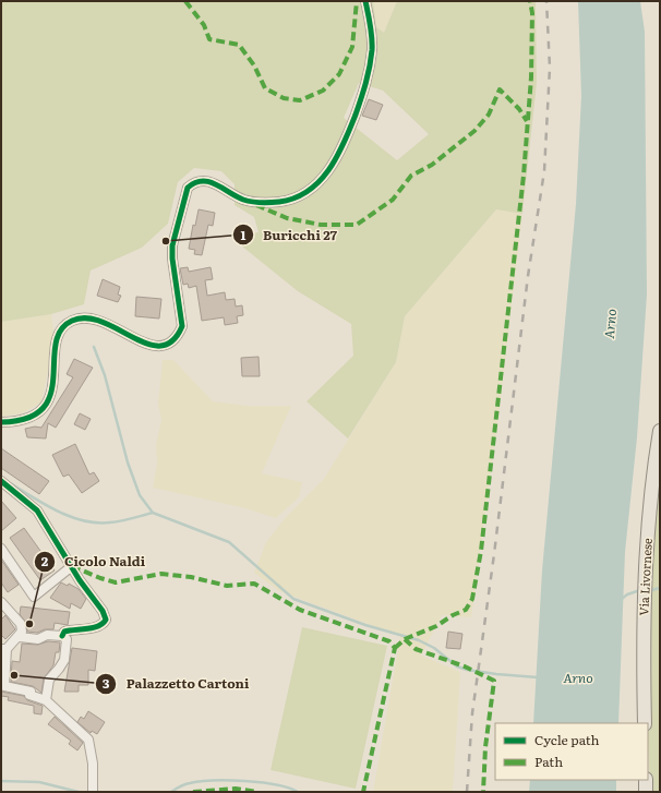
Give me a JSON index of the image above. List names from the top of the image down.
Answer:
{
  "streets": {
    "main road": ["Via Livornese"]
  },
  "water": ["Arno"],
  "places": ["Buricchi 27", "Cicolo Naldi", "Palazzetto Cartoni"],
  "legend": ["Cycle path", "Path"]
}
